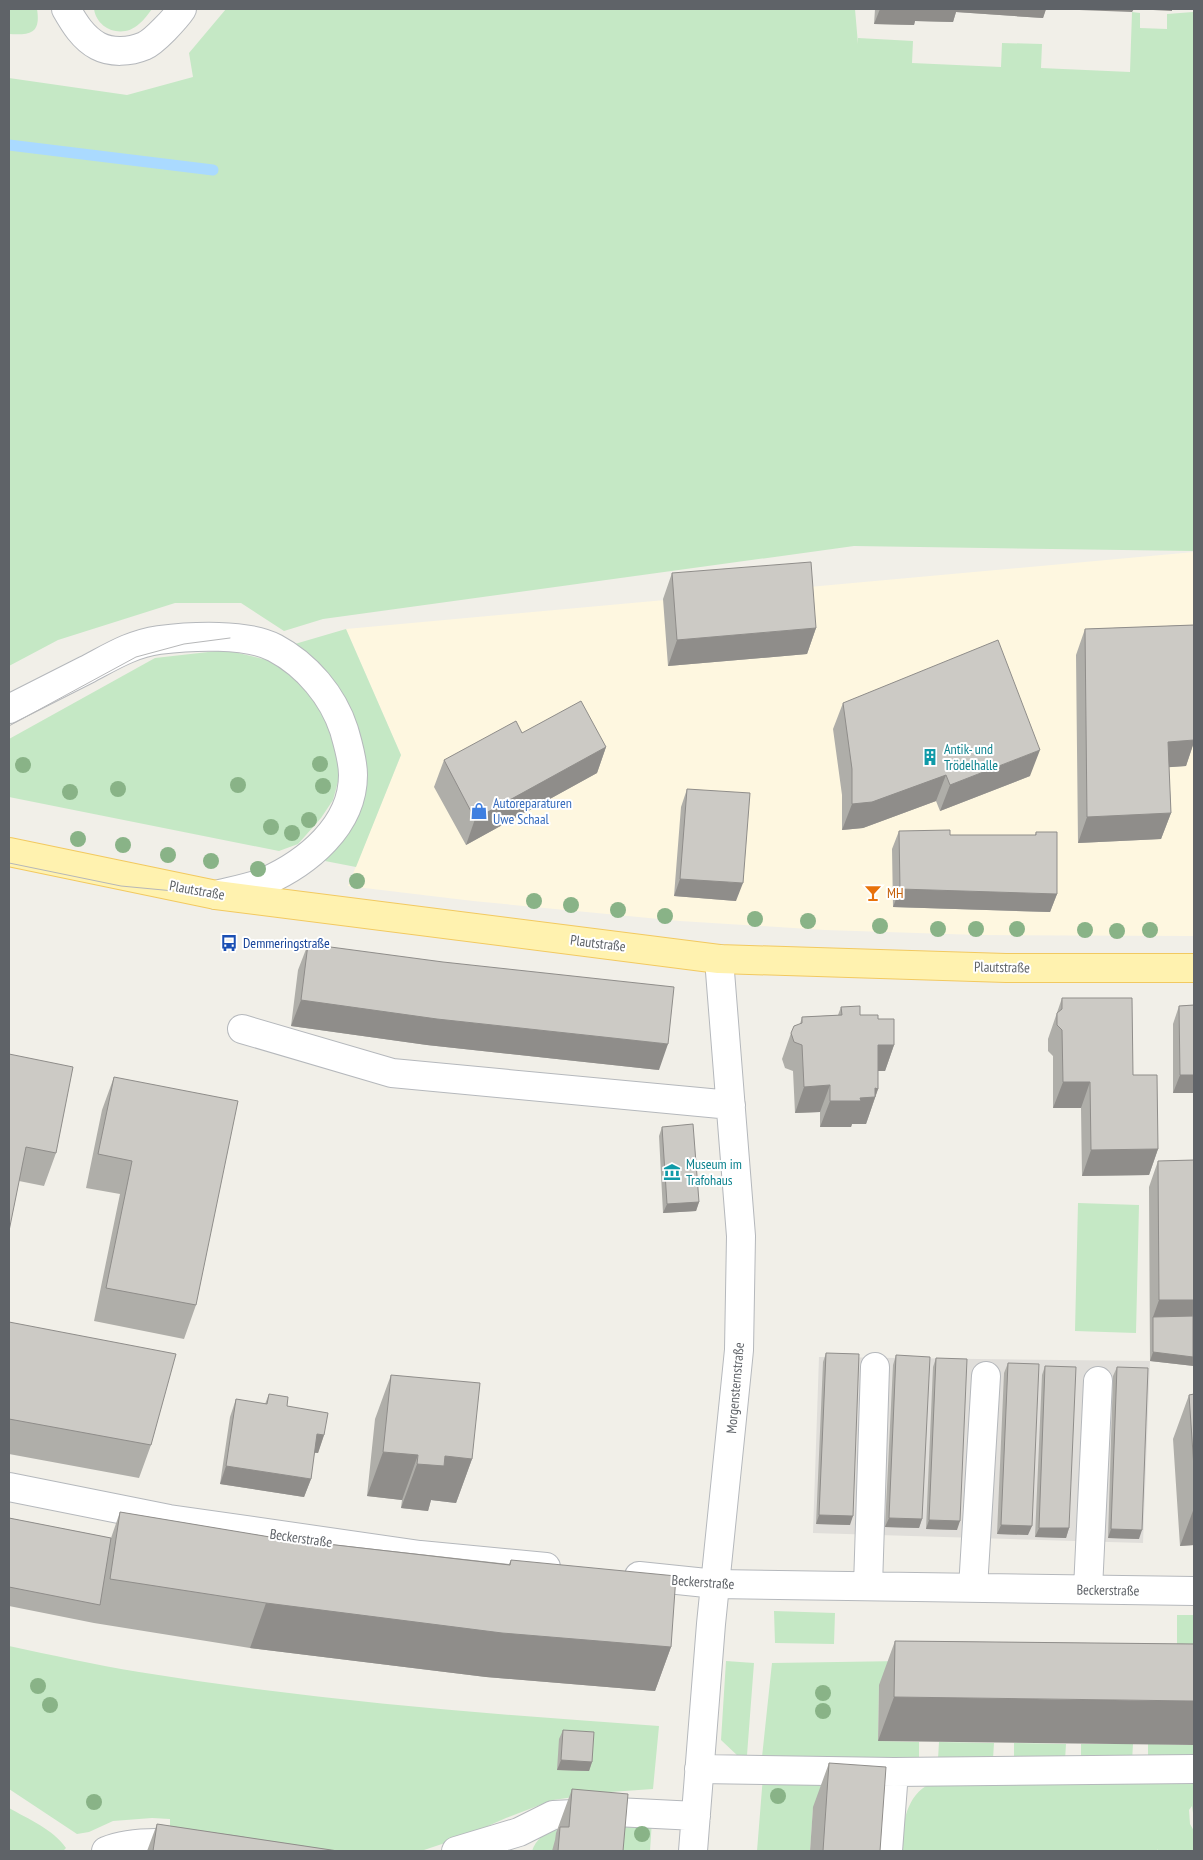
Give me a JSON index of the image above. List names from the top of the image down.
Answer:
{
  "streets": {
    "main road": ["Plautstraße"],
    "street": ["Morgensternstraße", "Beckerstraße"]
  },
  "crossings": [
    ["Plautstraße", "Morgensternstraße"],
    ["Morgensternstraße", "Beckerstraße"]
  ],
  "places": {
    "building": ["Antik- und Trödelhalle"],
    "shop": ["Autoreparaturen Uwe Schaal"],
    "bar": ["MH"],
    "bus stop": ["Demmeringstraße"],
    "museum": ["Museum im Trafohaus"]
  }
}
